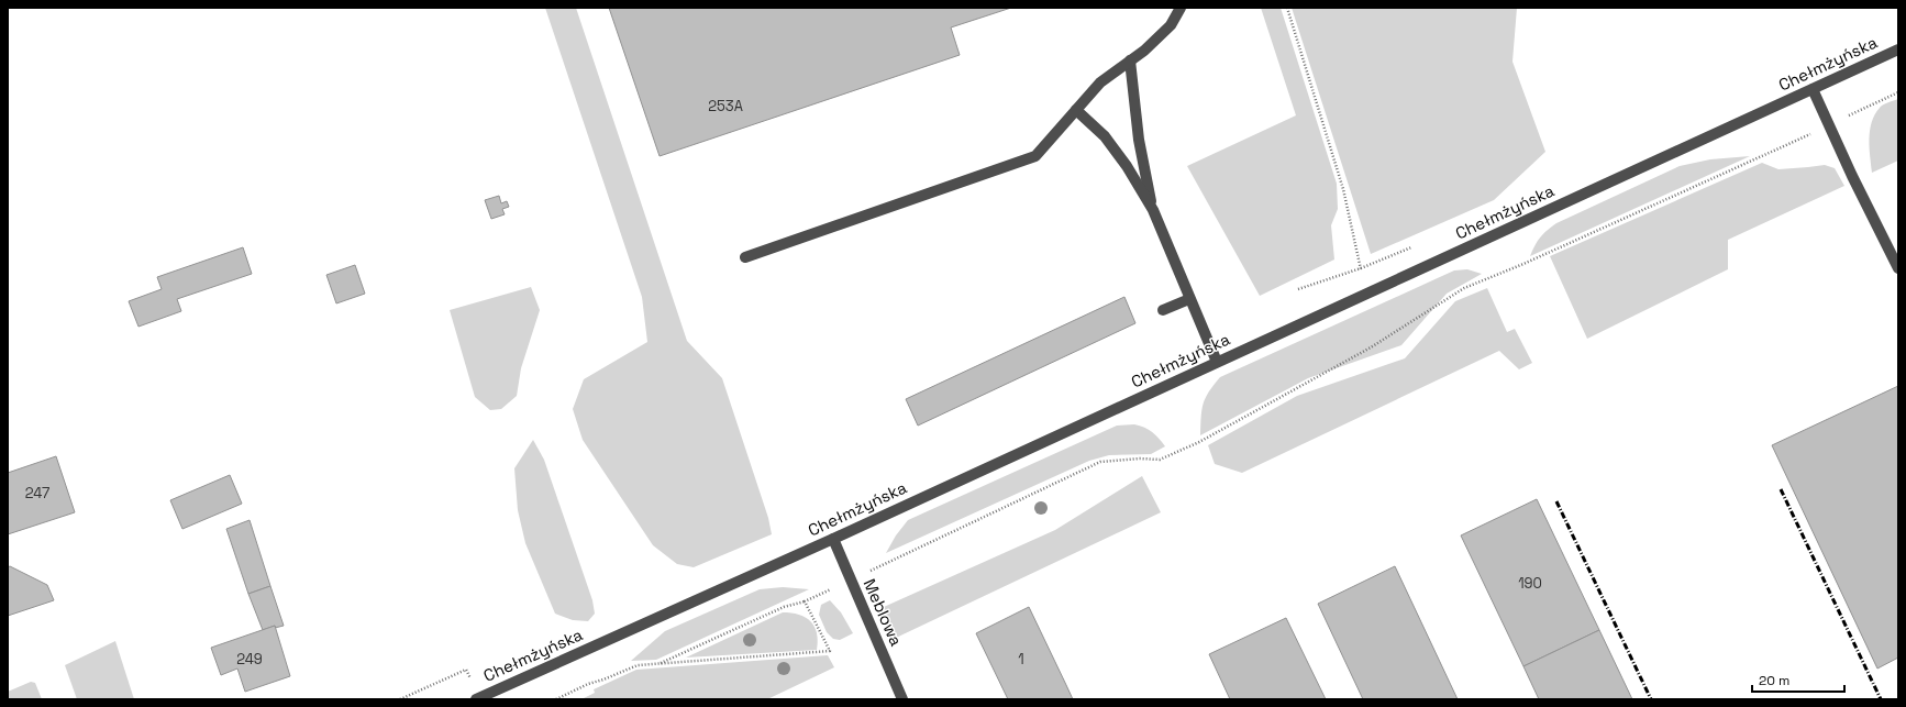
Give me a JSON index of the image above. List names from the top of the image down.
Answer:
{
  "streets": {
    "street": ["Chełmżyńska", "Meblowa"]
  },
  "crossings": [
    ["Chełmżyńska", "Meblowa"]
  ],
  "house_numbers": [
    "253A",
    "247",
    "190",
    "249",
    "1"
  ],
  "scale_bar": "20 m"
}
